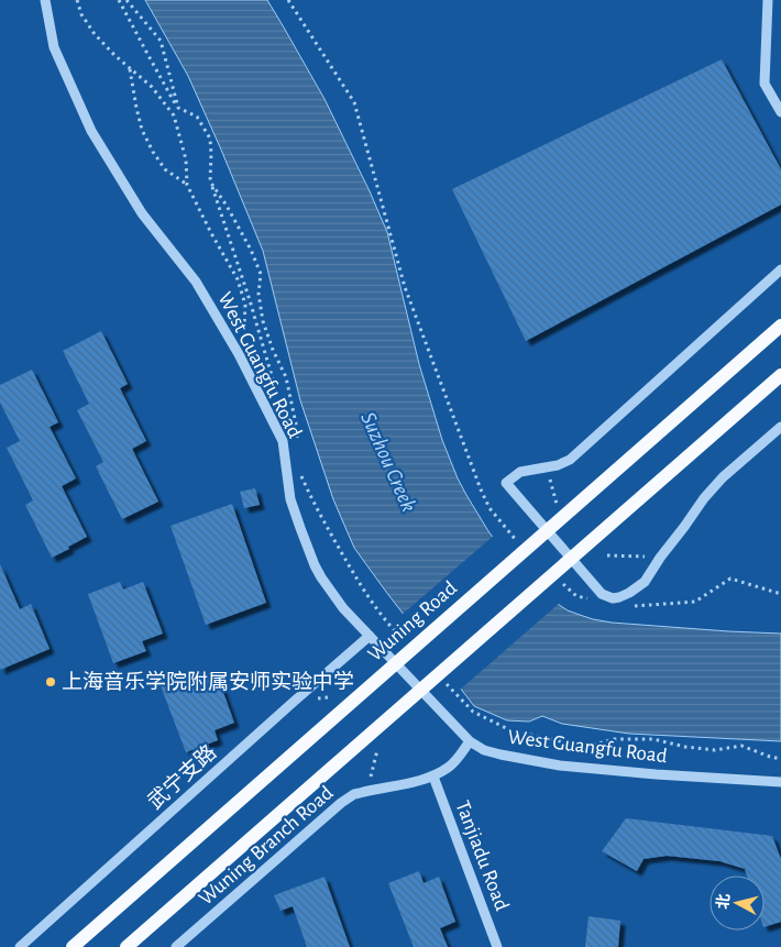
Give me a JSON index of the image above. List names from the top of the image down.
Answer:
{
  "streets": {
    "main road": ["Wuning Road"],
    "street": [
      "West Guangfu Road",
      "武宁支路",
      "Wuning Branch Road",
      "Tanjiadu Road"
    ]
  },
  "crossings": [
    ["West Guangfu Road", "武宁支路"],
    ["West Guangfu Road", "Wuning Branch Road"],
    ["Wuning Branch Road", "Tanjiadu Road"]
  ],
  "water": ["Suzhou Creek"],
  "places": ["上海音乐学院附属安师实验中学"],
  "north": "left"
}
